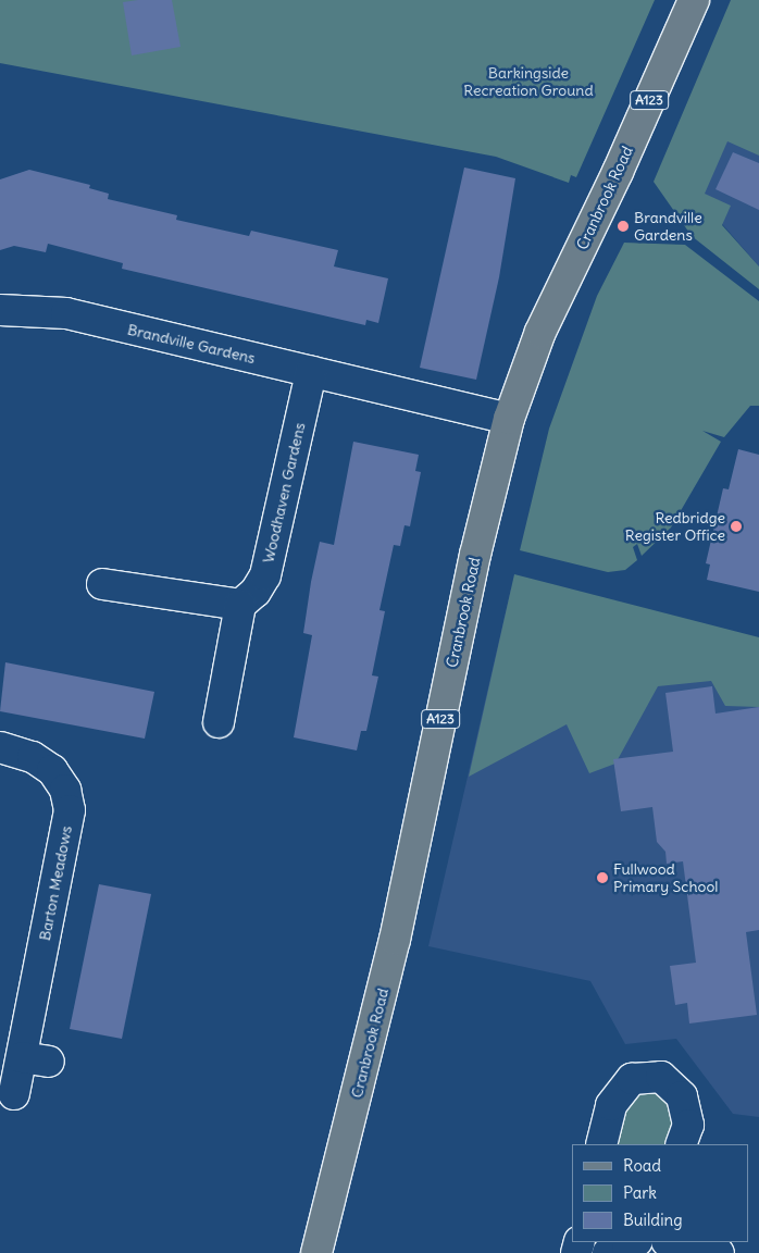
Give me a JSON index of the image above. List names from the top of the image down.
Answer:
{
  "streets": {
    "main road": ["A123", "Cranbrook Road"],
    "street": ["Brandville Gardens", "Woodhaven Gardens", "Barton Meadows"]
  },
  "crossings": [
    ["Cranbrook Road", "Brandville Gardens"],
    ["Brandville Gardens", "Woodhaven Gardens"]
  ],
  "parks": ["Barkingside Recreation Ground"],
  "places": ["Brandville Gardens", "Redbridge Register Office", "Fullwood Primary School"],
  "legend": ["Road", "Park", "Building"]
}
